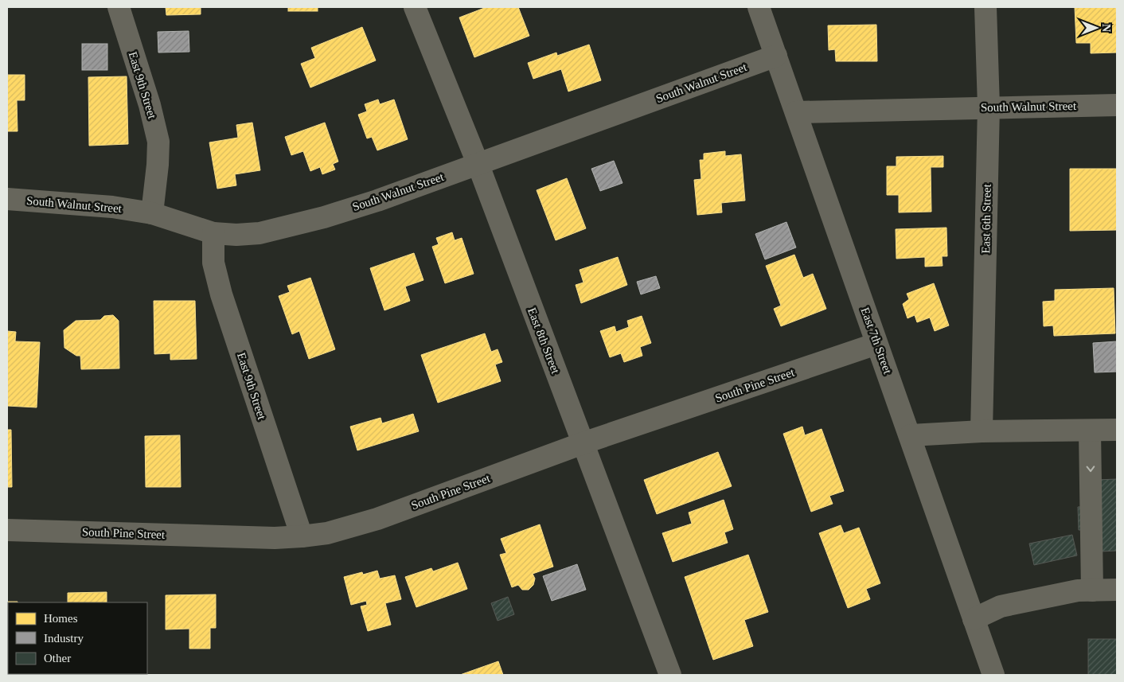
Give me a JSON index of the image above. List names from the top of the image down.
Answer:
{
  "streets": {
    "street": [
      "South Walnut Street",
      "East 9th Street",
      "East 6th Street",
      "East 8th Street",
      "East 7th Street",
      "South Pine Street"
    ]
  },
  "crossings": [
    ["South Walnut Street", "East 9th Street"],
    ["South Walnut Street", "East 6th Street"],
    ["South Walnut Street", "East 8th Street"],
    ["South Walnut Street", "East 7th Street"],
    ["East 9th Street", "South Pine Street"],
    ["East 8th Street", "South Pine Street"],
    ["East 7th Street", "South Pine Street"]
  ],
  "legend": ["Homes", "Industry", "Other"],
  "north": "right"
}
